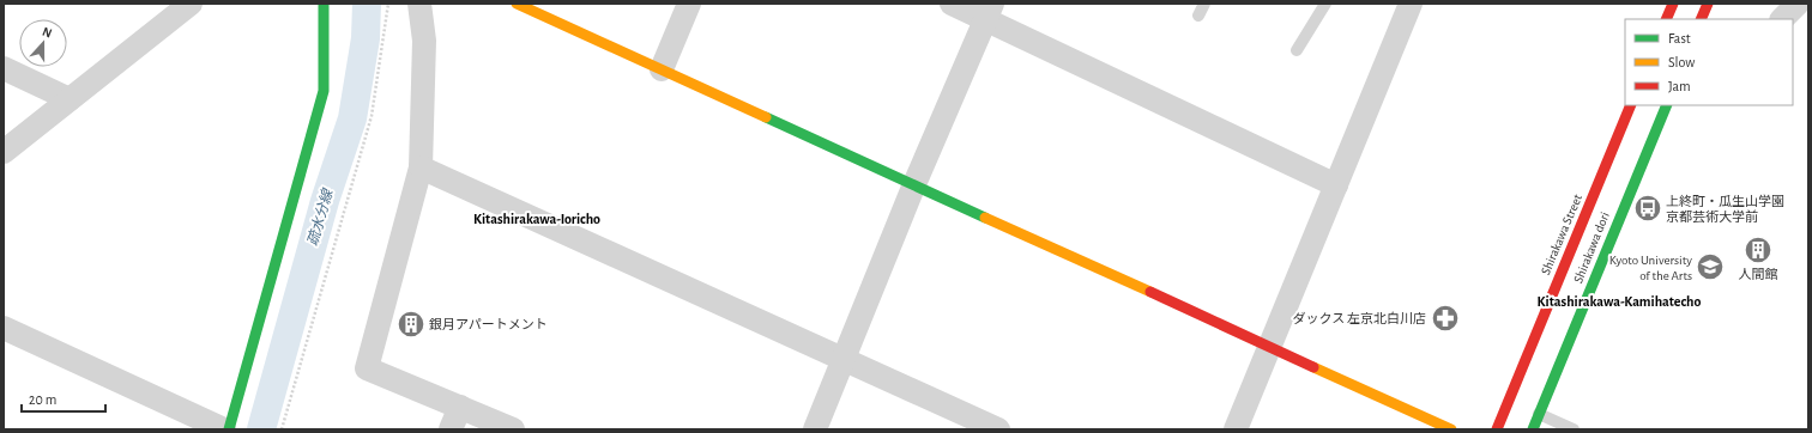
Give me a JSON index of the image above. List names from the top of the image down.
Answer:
{
  "streets": {
    "street": ["Shirakawa Street", "Shirakawa dori"]
  },
  "districts": ["Kitashirakawa-Ioricho", "Kitashirakawa-Kamihatecho"],
  "water": ["疏水分線"],
  "places": {
    "bus stop": ["上終町・瓜生山学園 京都芸術大学前"],
    "building": ["人間館", "銀月アパートメント"],
    "school or university": ["Kyoto University of the Arts"],
    "pharmacy": ["ダックス 左京北白川店"]
  },
  "legend": ["Fast", "Slow", "Jam"],
  "scale_bar": "20 m",
  "north": "top"
}
